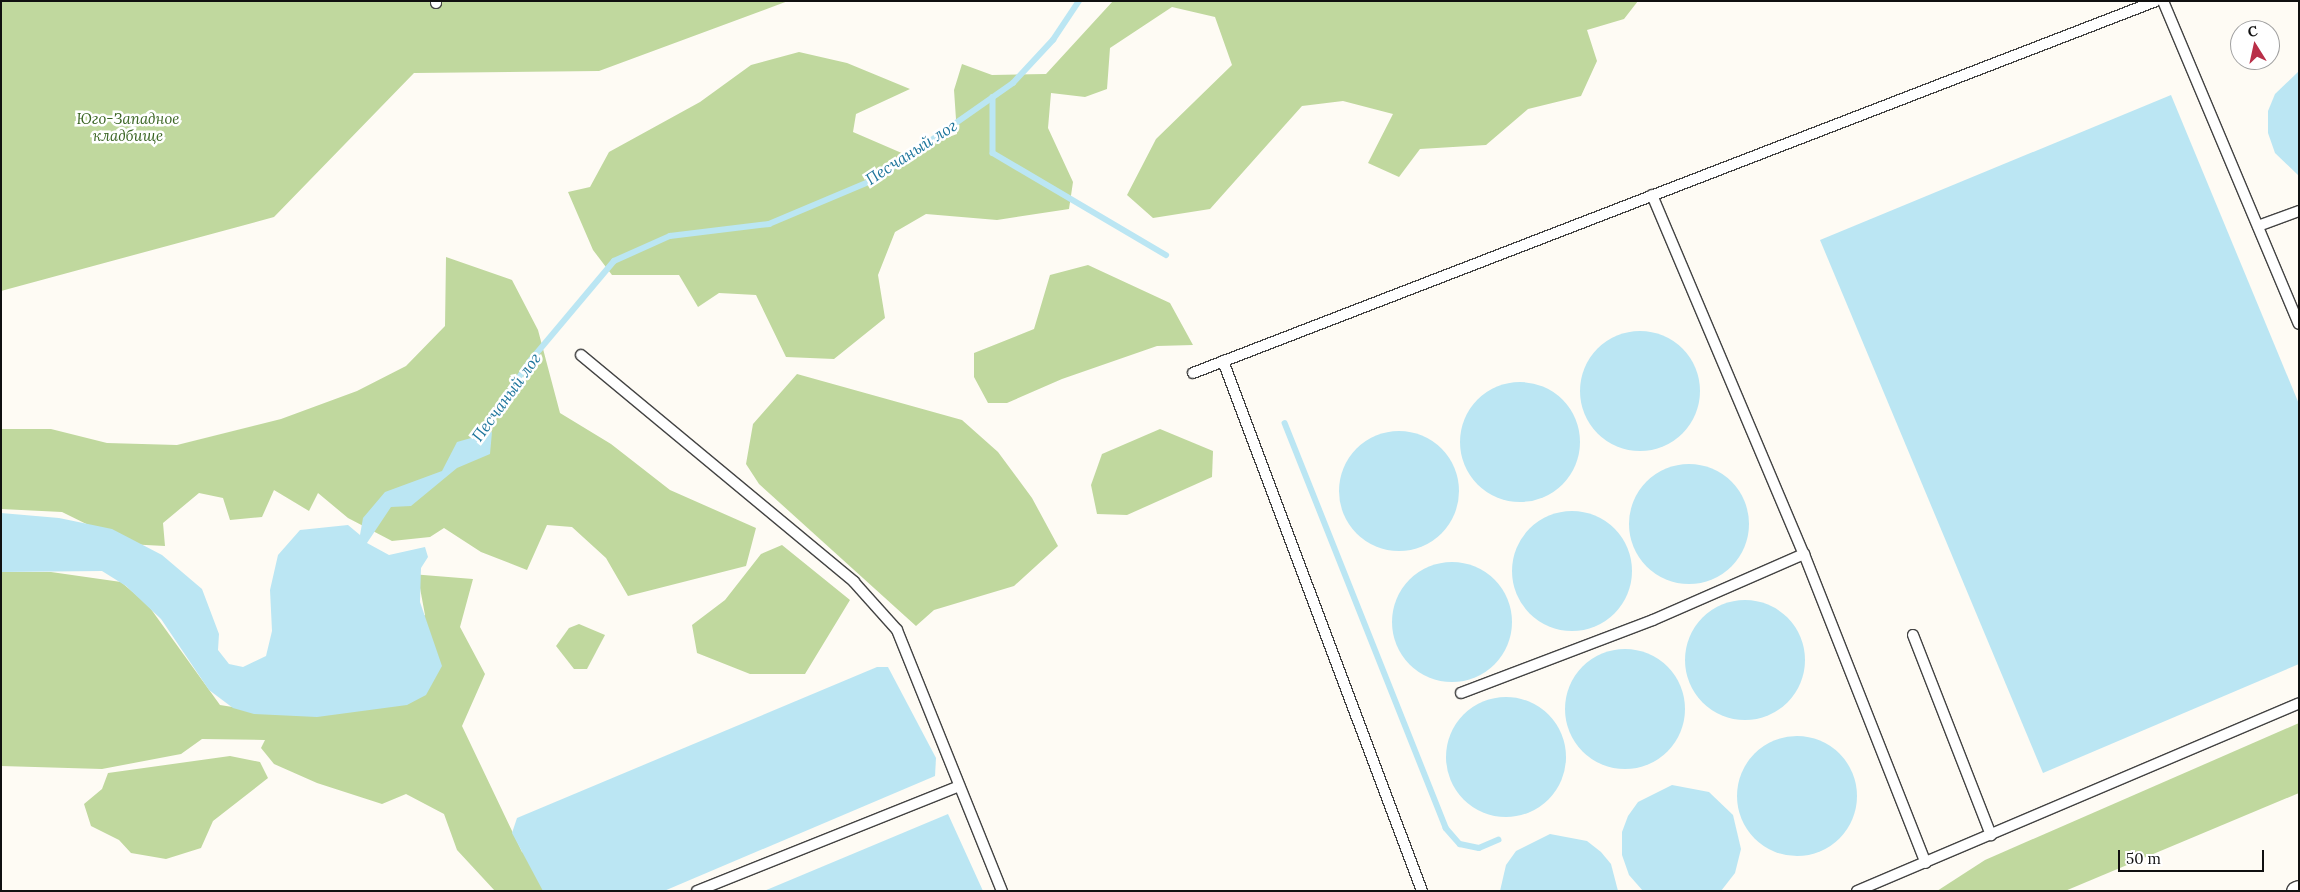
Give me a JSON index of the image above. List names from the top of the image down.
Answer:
{
  "water": ["Песчаный лог"],
  "parks": ["Юго-Западное кладбище"],
  "scale_bar": "50 m",
  "north": "top"
}
